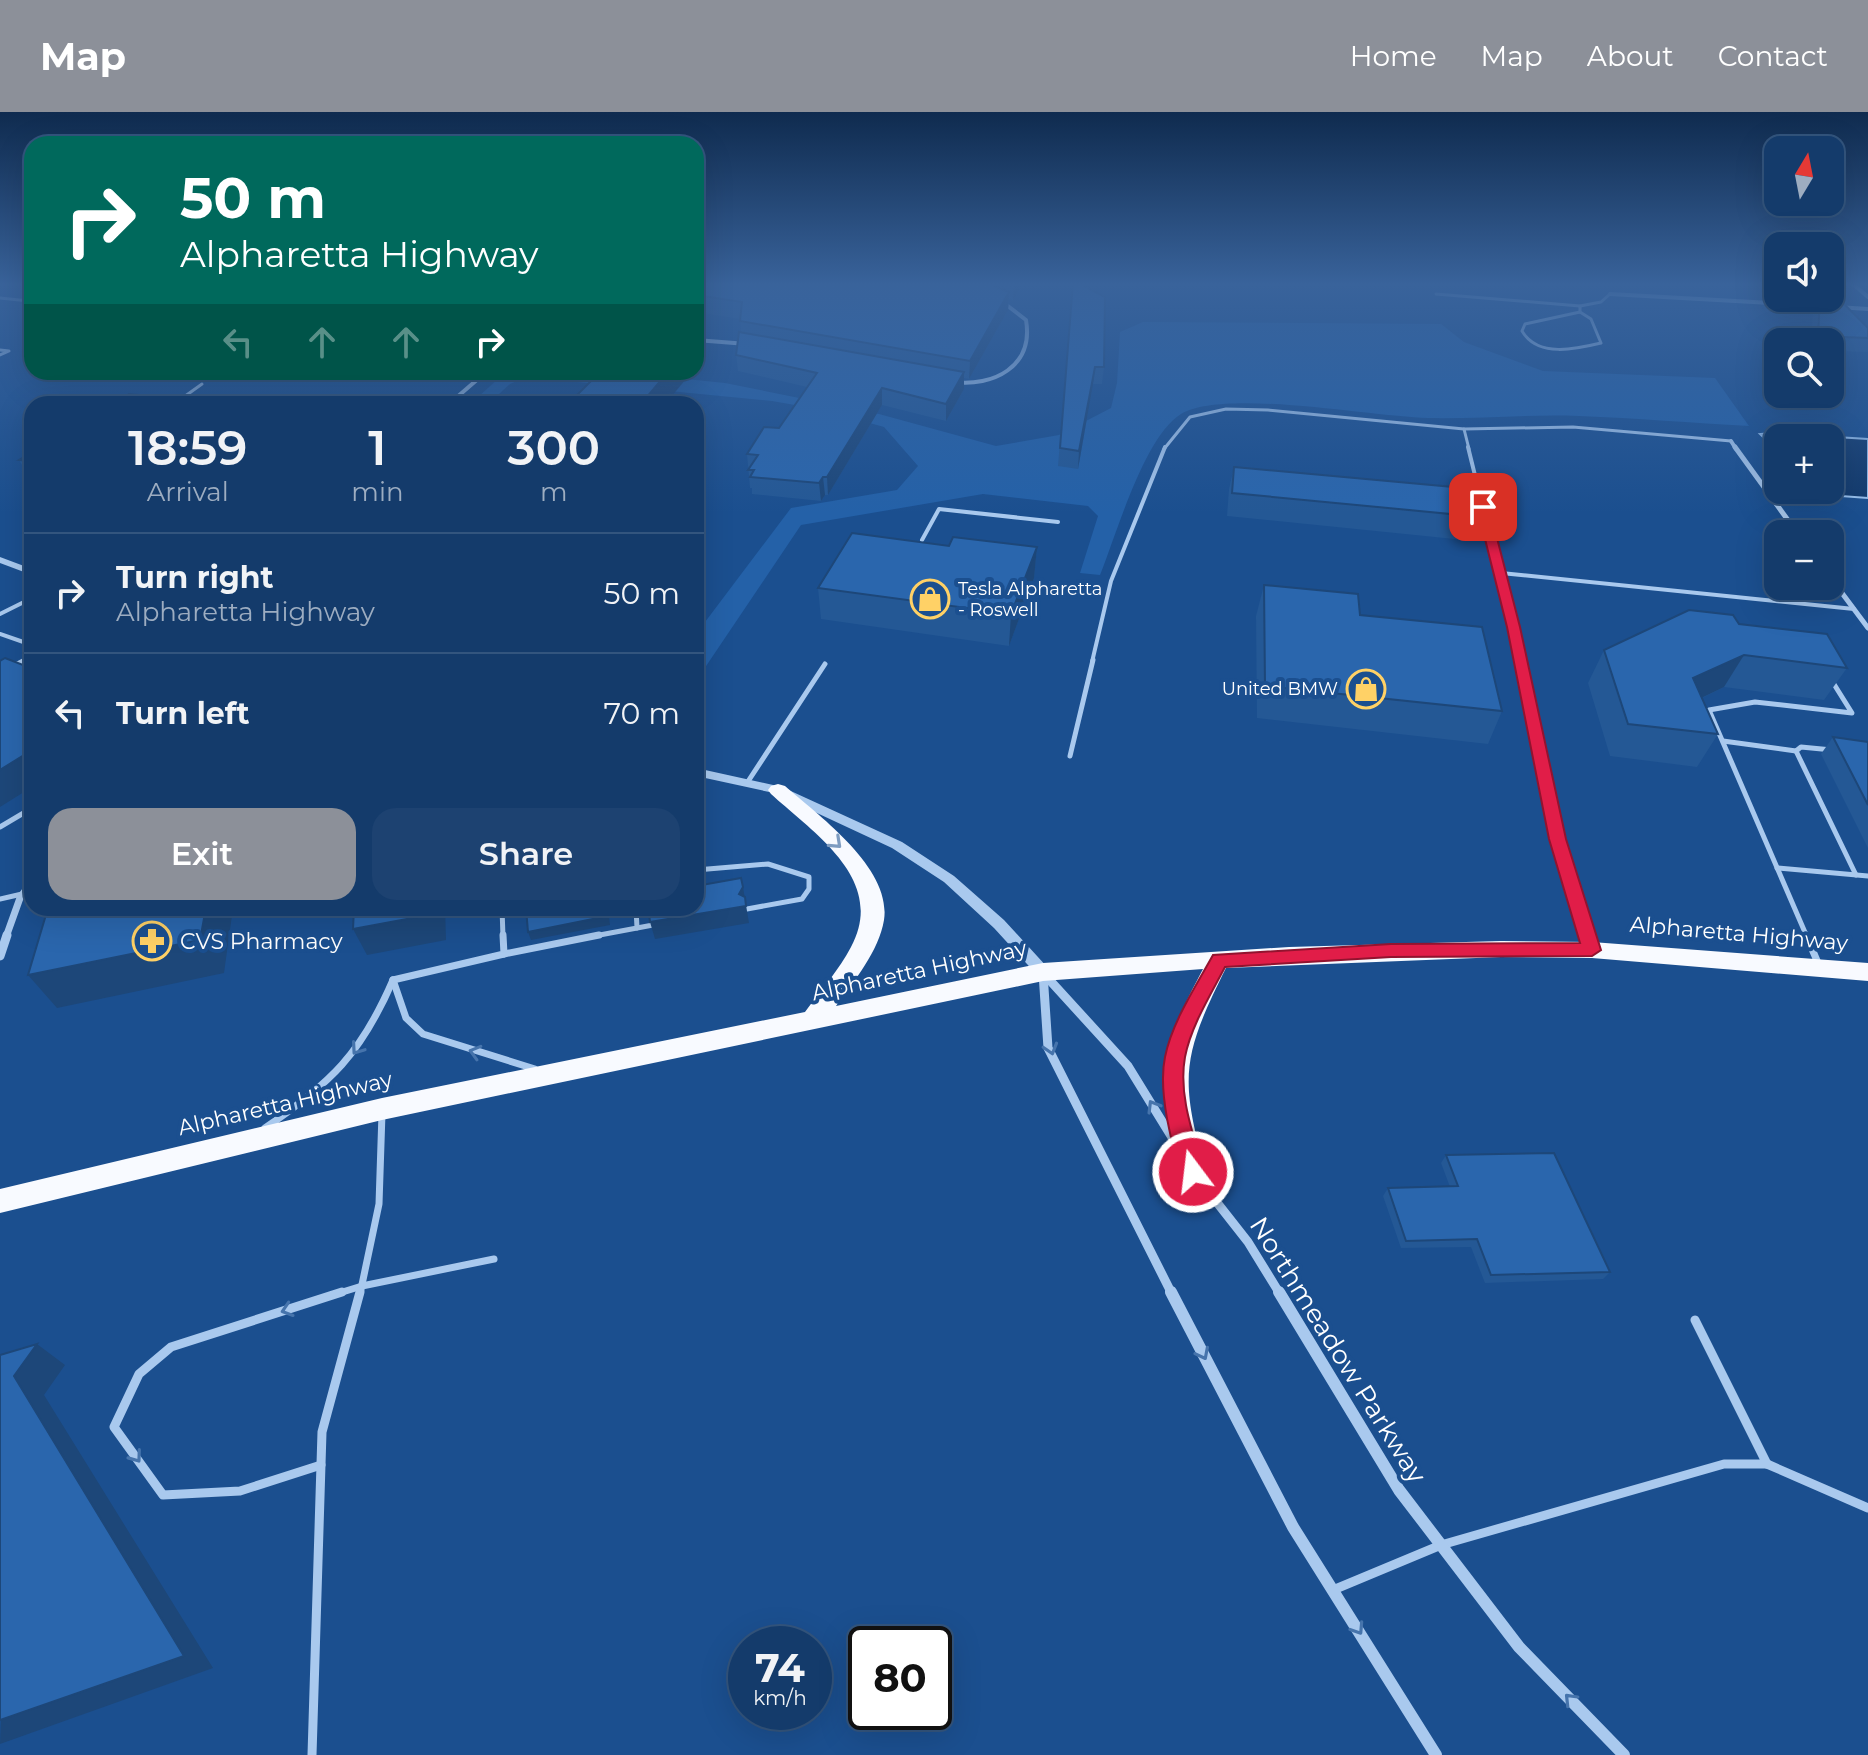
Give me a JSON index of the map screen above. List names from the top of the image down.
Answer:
{
  "streets": {
    "highway": ["Alpharetta Highway"],
    "street": ["Northmeadow Parkway"]
  },
  "crossings": [
    ["Alpharetta Highway", "Northmeadow Parkway"]
  ],
  "places": {
    "shop": ["Tesla Alpharetta - Roswell", "United BMW"],
    "pharmacy": ["CVS Pharmacy"]
  },
  "north": "top",
  "page": {
    "header": "Map",
    "nav": [
      "Home",
      "Map",
      "About",
      "Contact"
    ],
    "map_buttons": ["+", "−"],
    "turn": ["50 m", "Alpharetta Highway"],
    "eta": [
      "18:59",
      "Arrival",
      "1",
      "min",
      "300",
      "m"
    ],
    "list": [
      {
        "name": "Turn right",
        "note": "Alpharetta Highway",
        "value": "50 m"
      },
      {
        "name": "Turn left",
        "value": "70 m"
      }
    ],
    "buttons": ["Exit", "Share"],
    "speed": "74 km/h",
    "limit": "80"
  }
}
